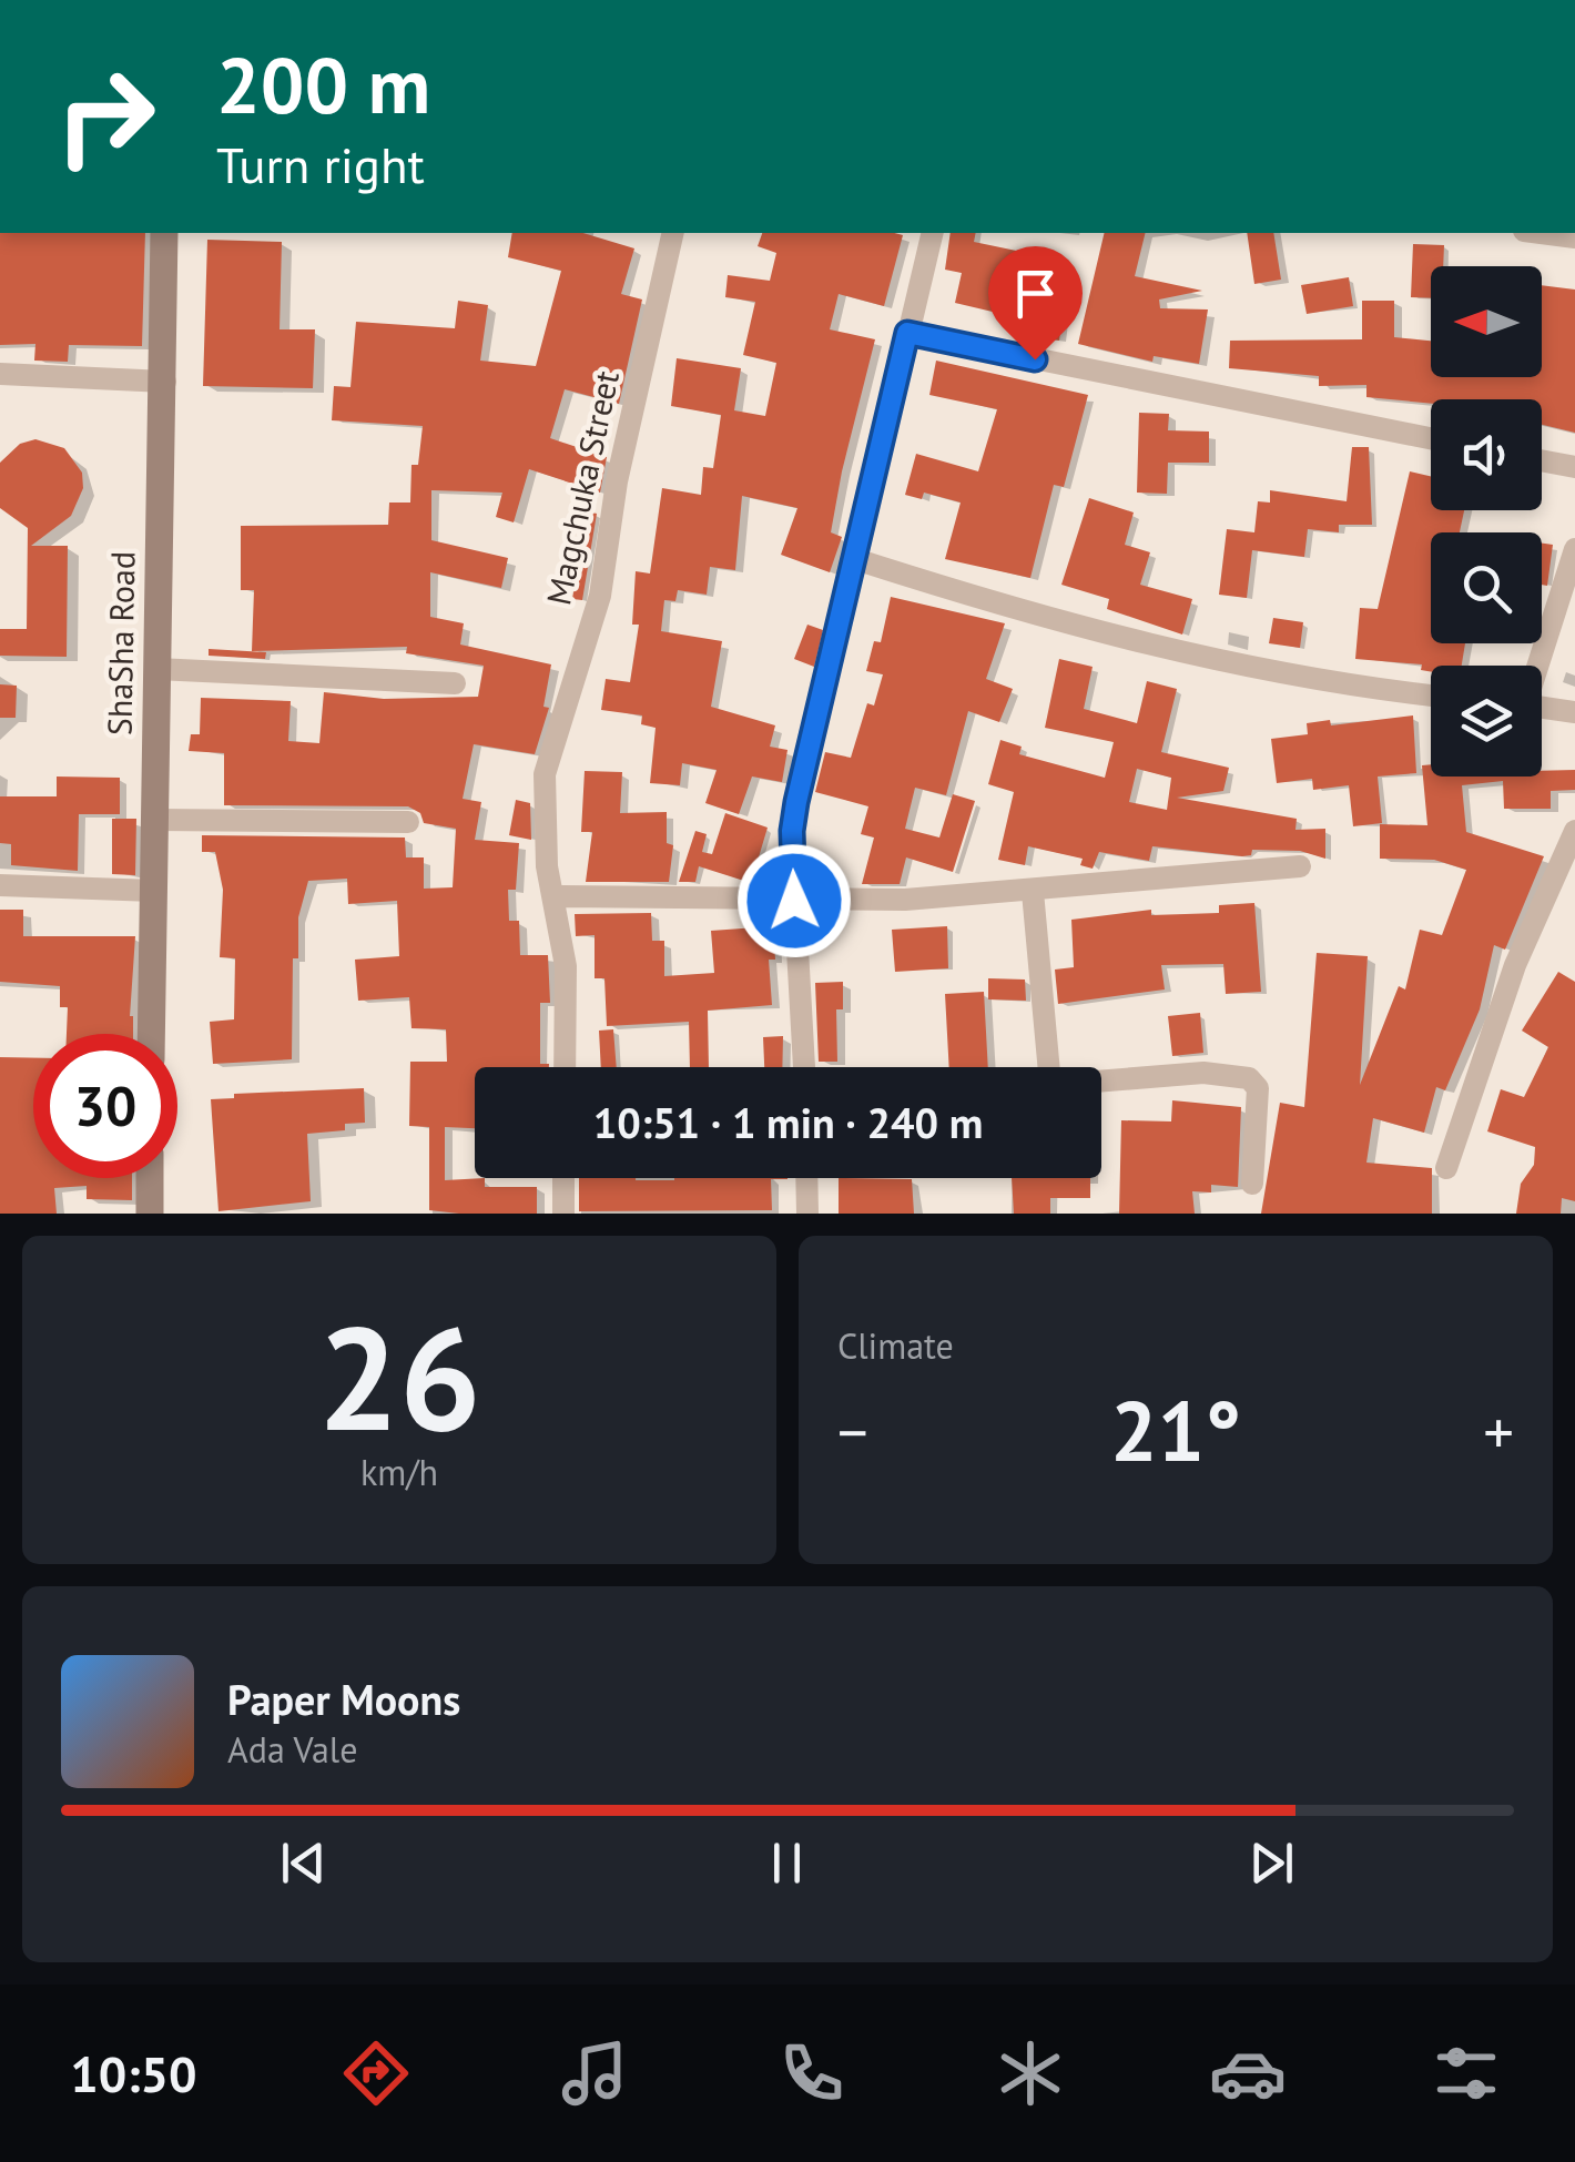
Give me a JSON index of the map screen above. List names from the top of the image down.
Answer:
{
  "streets": {
    "street": ["Magchuka Street", "ShaSha Road"]
  },
  "north": "left",
  "page": {
    "turn": ["200 m", "Turn right"],
    "limit": "30",
    "trip": "10:51 · 1 min · 240 m",
    "tile": [
      ["26", "km/h"],
      "Climate"
    ],
    "heat": ["−", "21°", "+"],
    "song": ["Paper Moons", "Ada Vale"],
    "tabs": "10:50"
  }
}
